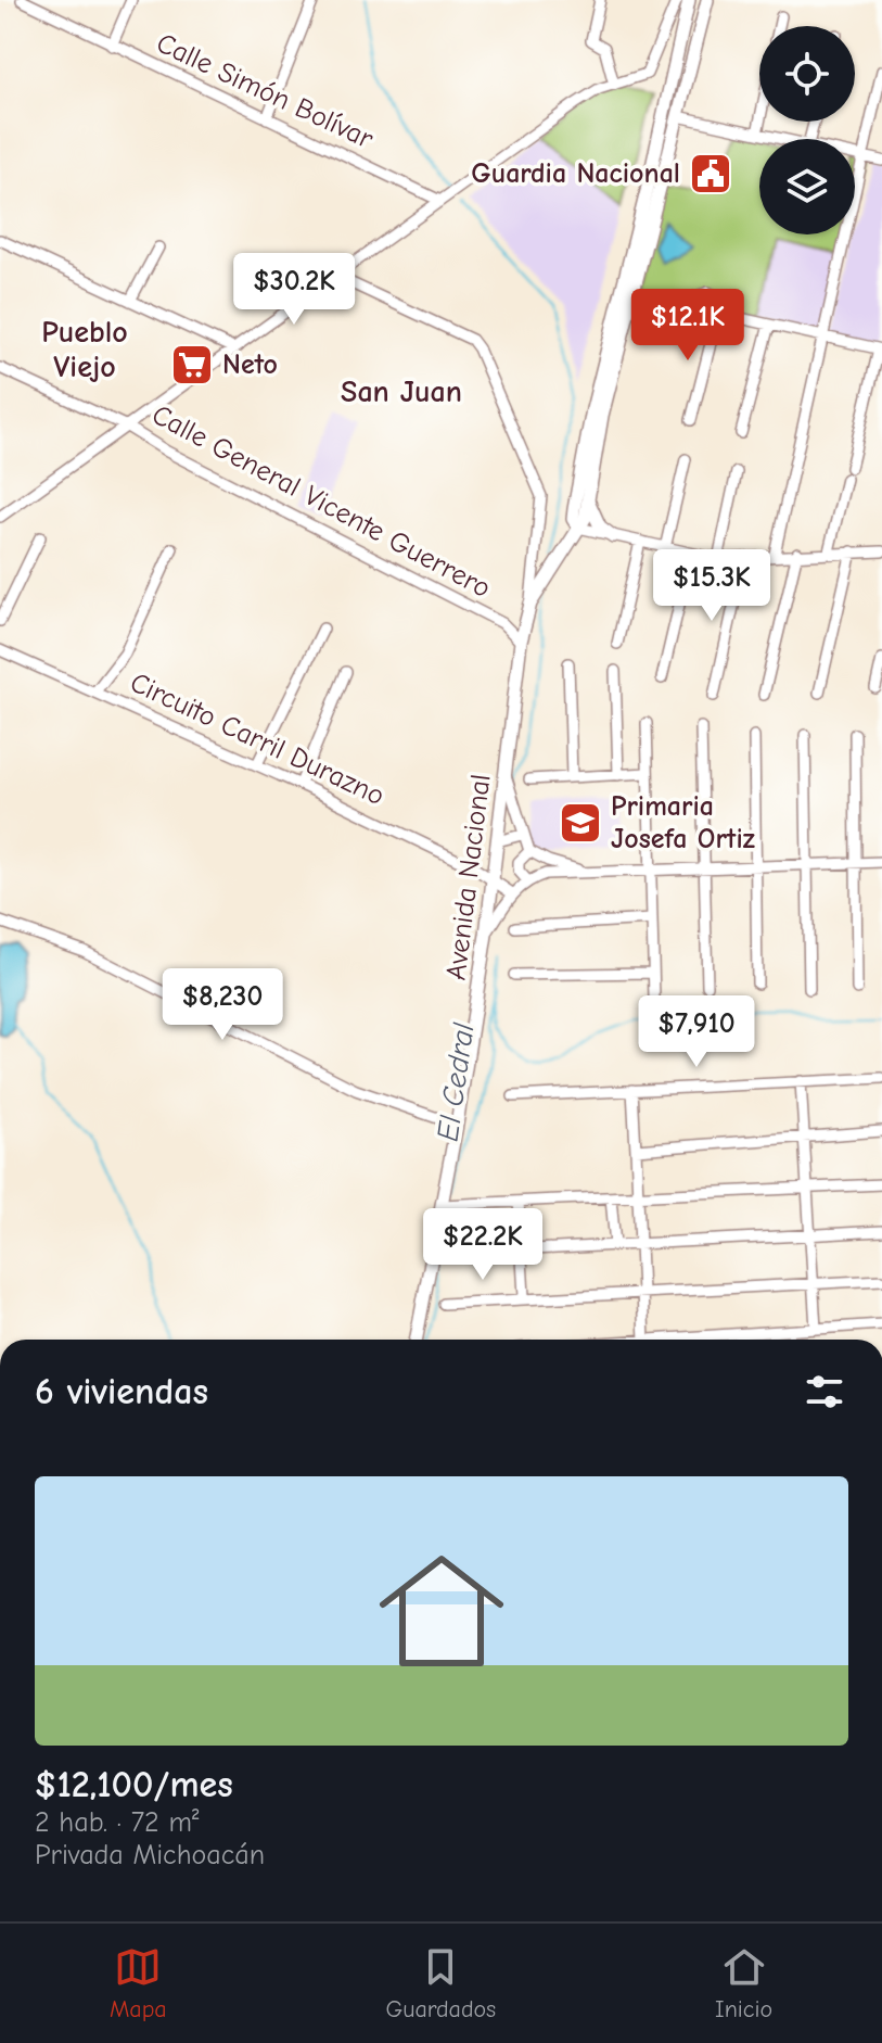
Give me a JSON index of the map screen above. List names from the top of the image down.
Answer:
{
  "streets": {
    "main road": ["Avenida Nacional"],
    "street": ["Calle Simón Bolívar", "Calle General Vicente Guerrero", "Circuito Carril Durazno"]
  },
  "crossings": [
    ["Calle General Vicente Guerrero", "Avenida Nacional"],
    ["Circuito Carril Durazno", "Avenida Nacional"]
  ],
  "districts": ["Pueblo Viejo", "San Juan"],
  "water": ["El Cedral"],
  "places": {
    "public building": ["Guardia Nacional"],
    "supermarket": ["Neto"],
    "school or university": ["Primaria Josefa Ortiz"]
  },
  "page": {
    "price": [
      "$30.2K",
      "$12.1K",
      "$15.3K",
      "$8,230",
      "$7,910",
      "$22.2K"
    ],
    "heading": "6 viviendas",
    "list": [
      {
        "name": "$12,100/mes",
        "note": "2 hab. · 72 m² · Privada Michoacán"
      }
    ],
    "tabs": ["Mapa", "Guardados", "Inicio"]
  }
}
